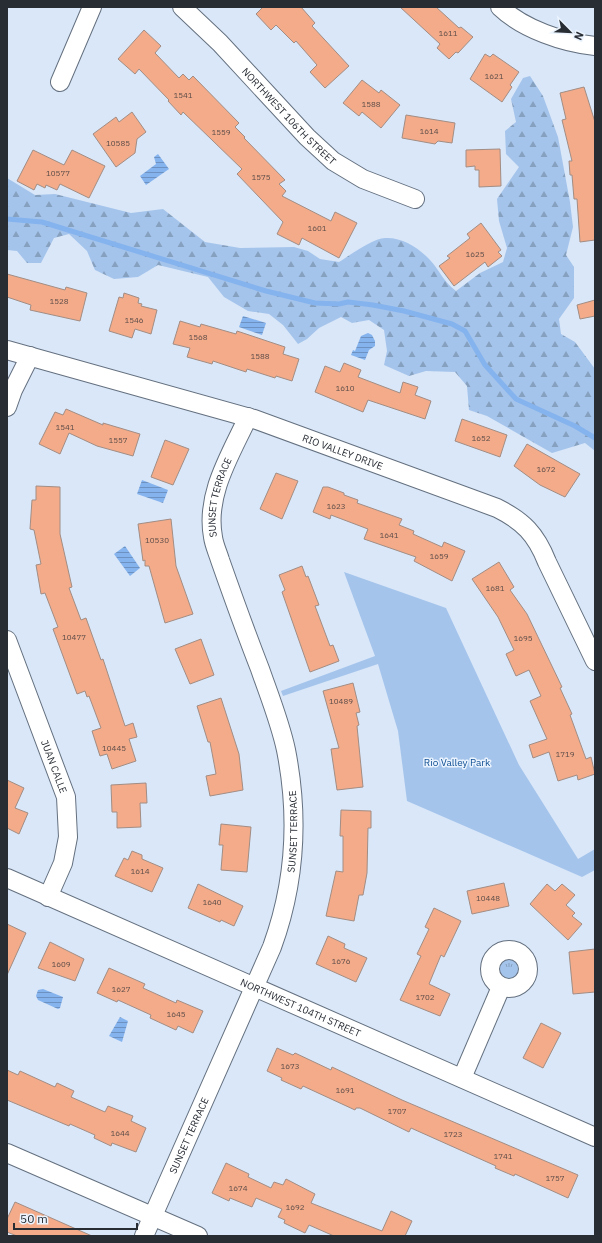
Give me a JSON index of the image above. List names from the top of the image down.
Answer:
{
  "streets": {
    "street": [
      "NORTHWEST 106TH STREET",
      "RIO VALLEY DRIVE",
      "SUNSET TERRACE",
      "JUAN CALLE",
      "NORTHWEST 104TH STREET"
    ]
  },
  "crossings": [
    ["RIO VALLEY DRIVE", "SUNSET TERRACE"],
    ["SUNSET TERRACE", "NORTHWEST 104TH STREET"],
    ["JUAN CALLE", "NORTHWEST 104TH STREET"]
  ],
  "parks": ["Rio Valley Park"],
  "house_numbers": [
    "1611",
    "1621",
    "1541",
    "1588",
    "1614",
    "1559",
    "10585",
    "10577",
    "1575",
    "1601",
    "1625",
    "1528",
    "1546",
    "1568",
    "1588",
    "1610",
    "1541",
    "1652",
    "1557",
    "1672",
    "1623",
    "1641",
    "10530",
    "1659",
    "1681",
    "10477",
    "1695",
    "10489",
    "10445",
    "1719",
    "1614",
    "10448",
    "1640",
    "1676",
    "1609",
    "1627",
    "1702",
    "1645",
    "1673",
    "1691",
    "1707",
    "1644",
    "1723",
    "1741",
    "1757",
    "1674",
    "1692"
  ],
  "scale_bar": "50 m",
  "north": "bottom right"
}
